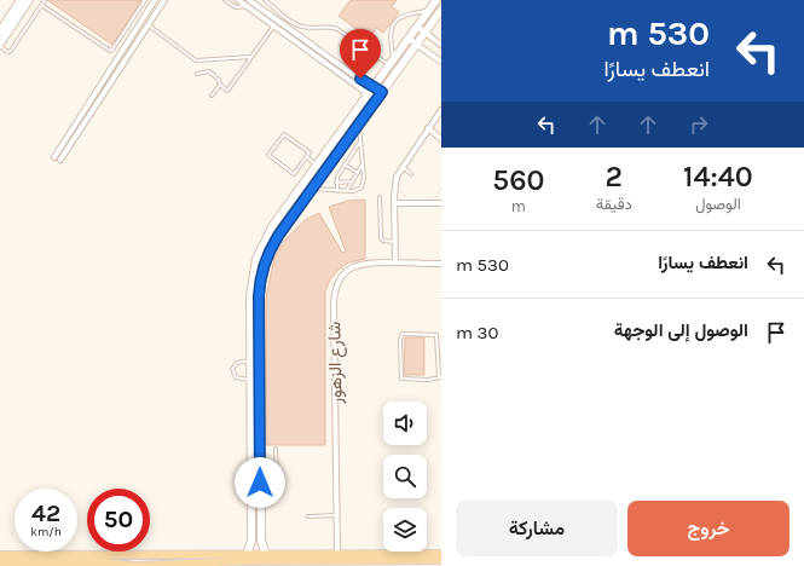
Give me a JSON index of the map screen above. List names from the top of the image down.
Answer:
{
  "streets": {
    "street": ["شارع الزهور"]
  },
  "page": {
    "turn": ["530 m", "انعطف يسارًا"],
    "eta": [
      "14:40",
      "الوصول",
      "2",
      "دقيقة",
      "560",
      "m"
    ],
    "list": [
      {
        "name": "انعطف يسارًا",
        "value": "530 m"
      },
      {
        "name": "الوصول إلى الوجهة",
        "value": "30 m"
      }
    ],
    "speed": "42 km/h",
    "limit": "50",
    "buttons": ["خروج", "مشاركة"]
  }
}
